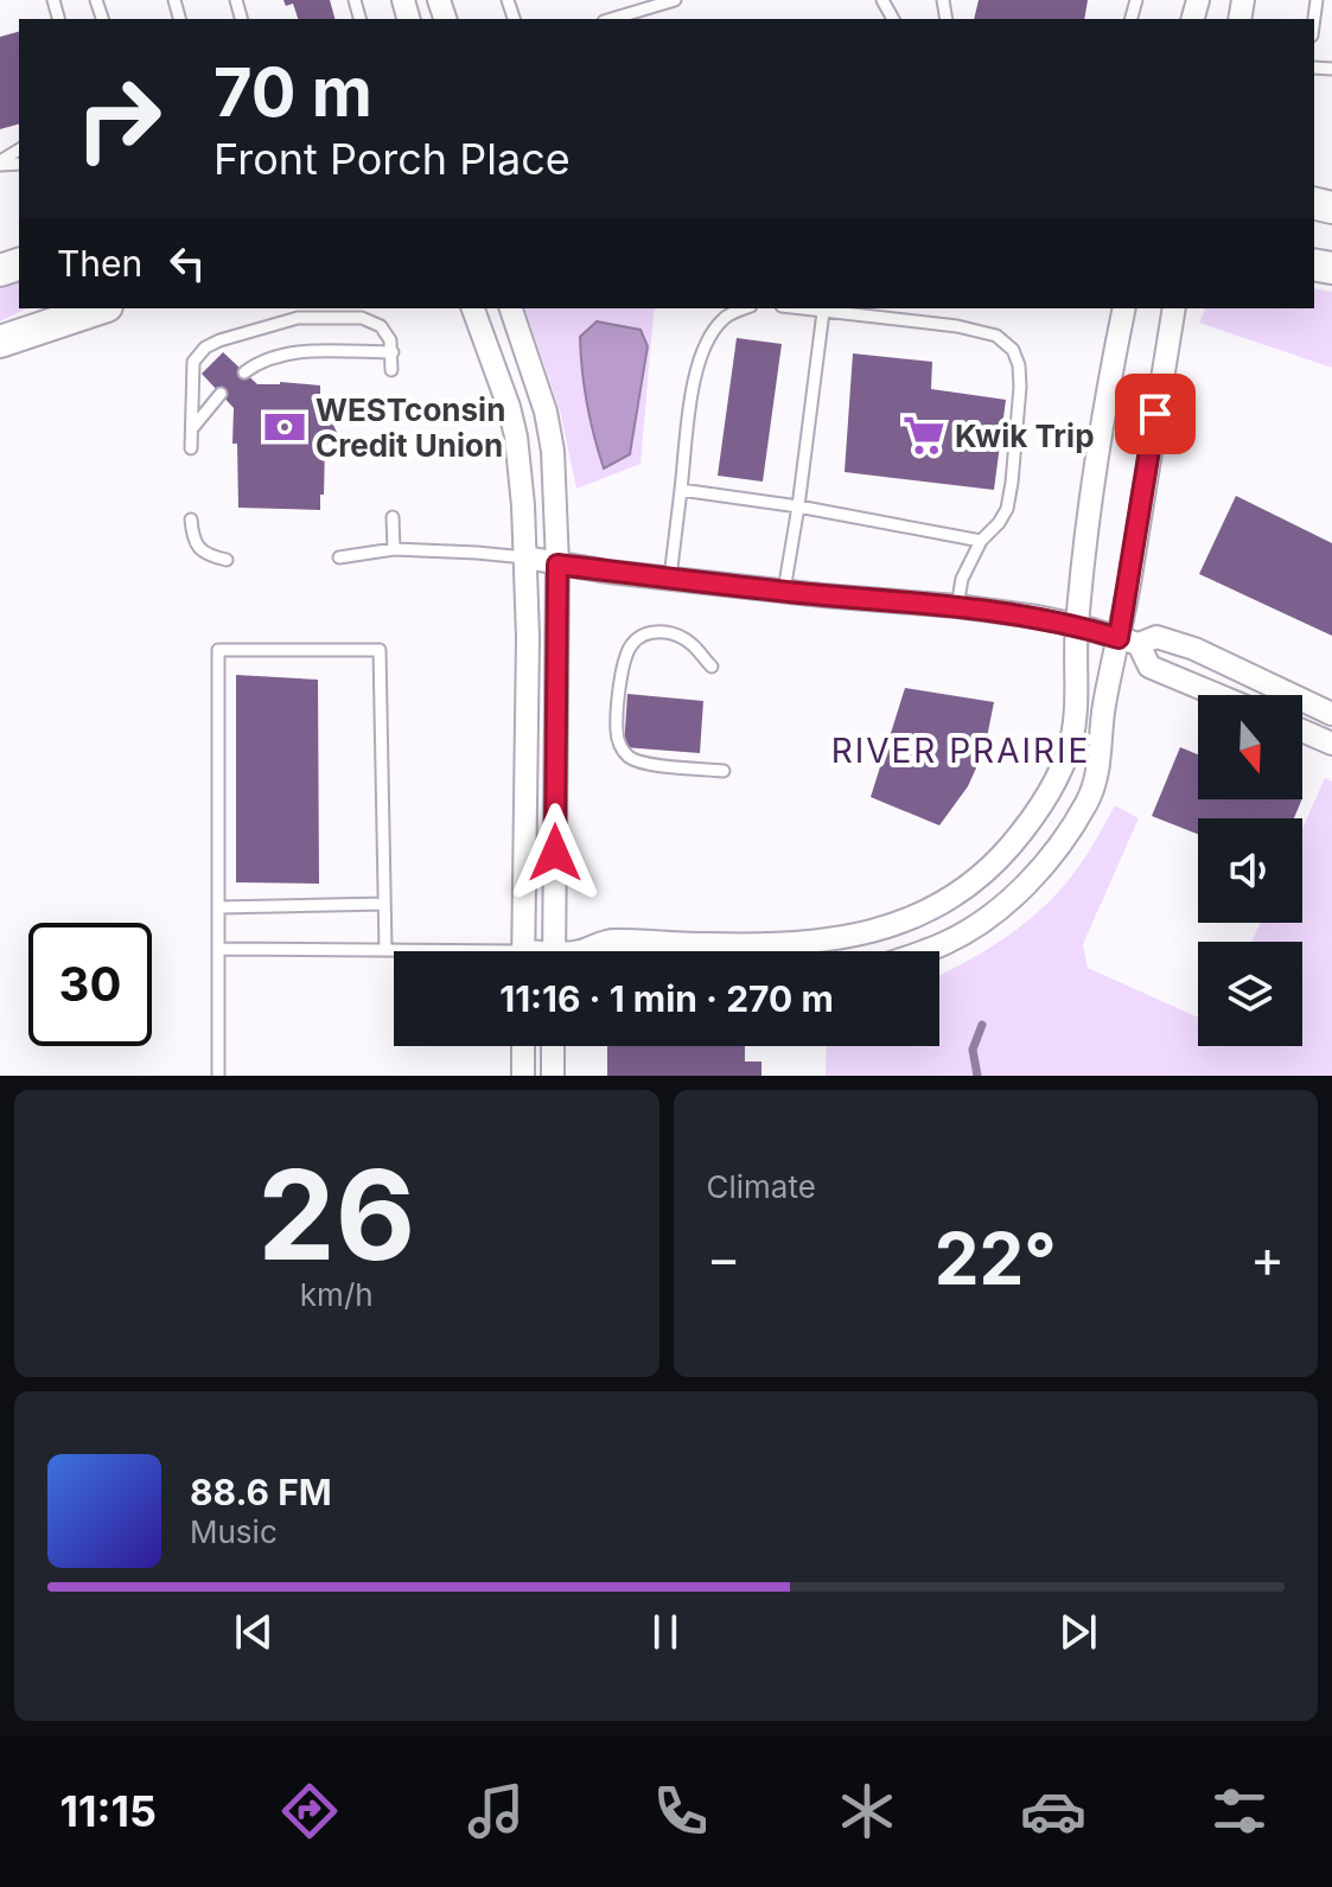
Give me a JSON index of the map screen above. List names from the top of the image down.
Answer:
{
  "districts": ["RIVER PRAIRIE"],
  "places": {
    "bank": ["WESTconsin Credit Union"],
    "supermarket": ["Kwik Trip"]
  },
  "north": "bottom",
  "page": {
    "turn": ["70 m", "Front Porch Place"],
    "then": "Then",
    "limit": "30",
    "trip": "11:16 · 1 min · 270 m",
    "tile": [
      ["26", "km/h"],
      "Climate"
    ],
    "heat": ["−", "22°", "+"],
    "song": ["88.6 FM", "Music"],
    "tabs": "11:15"
  }
}
